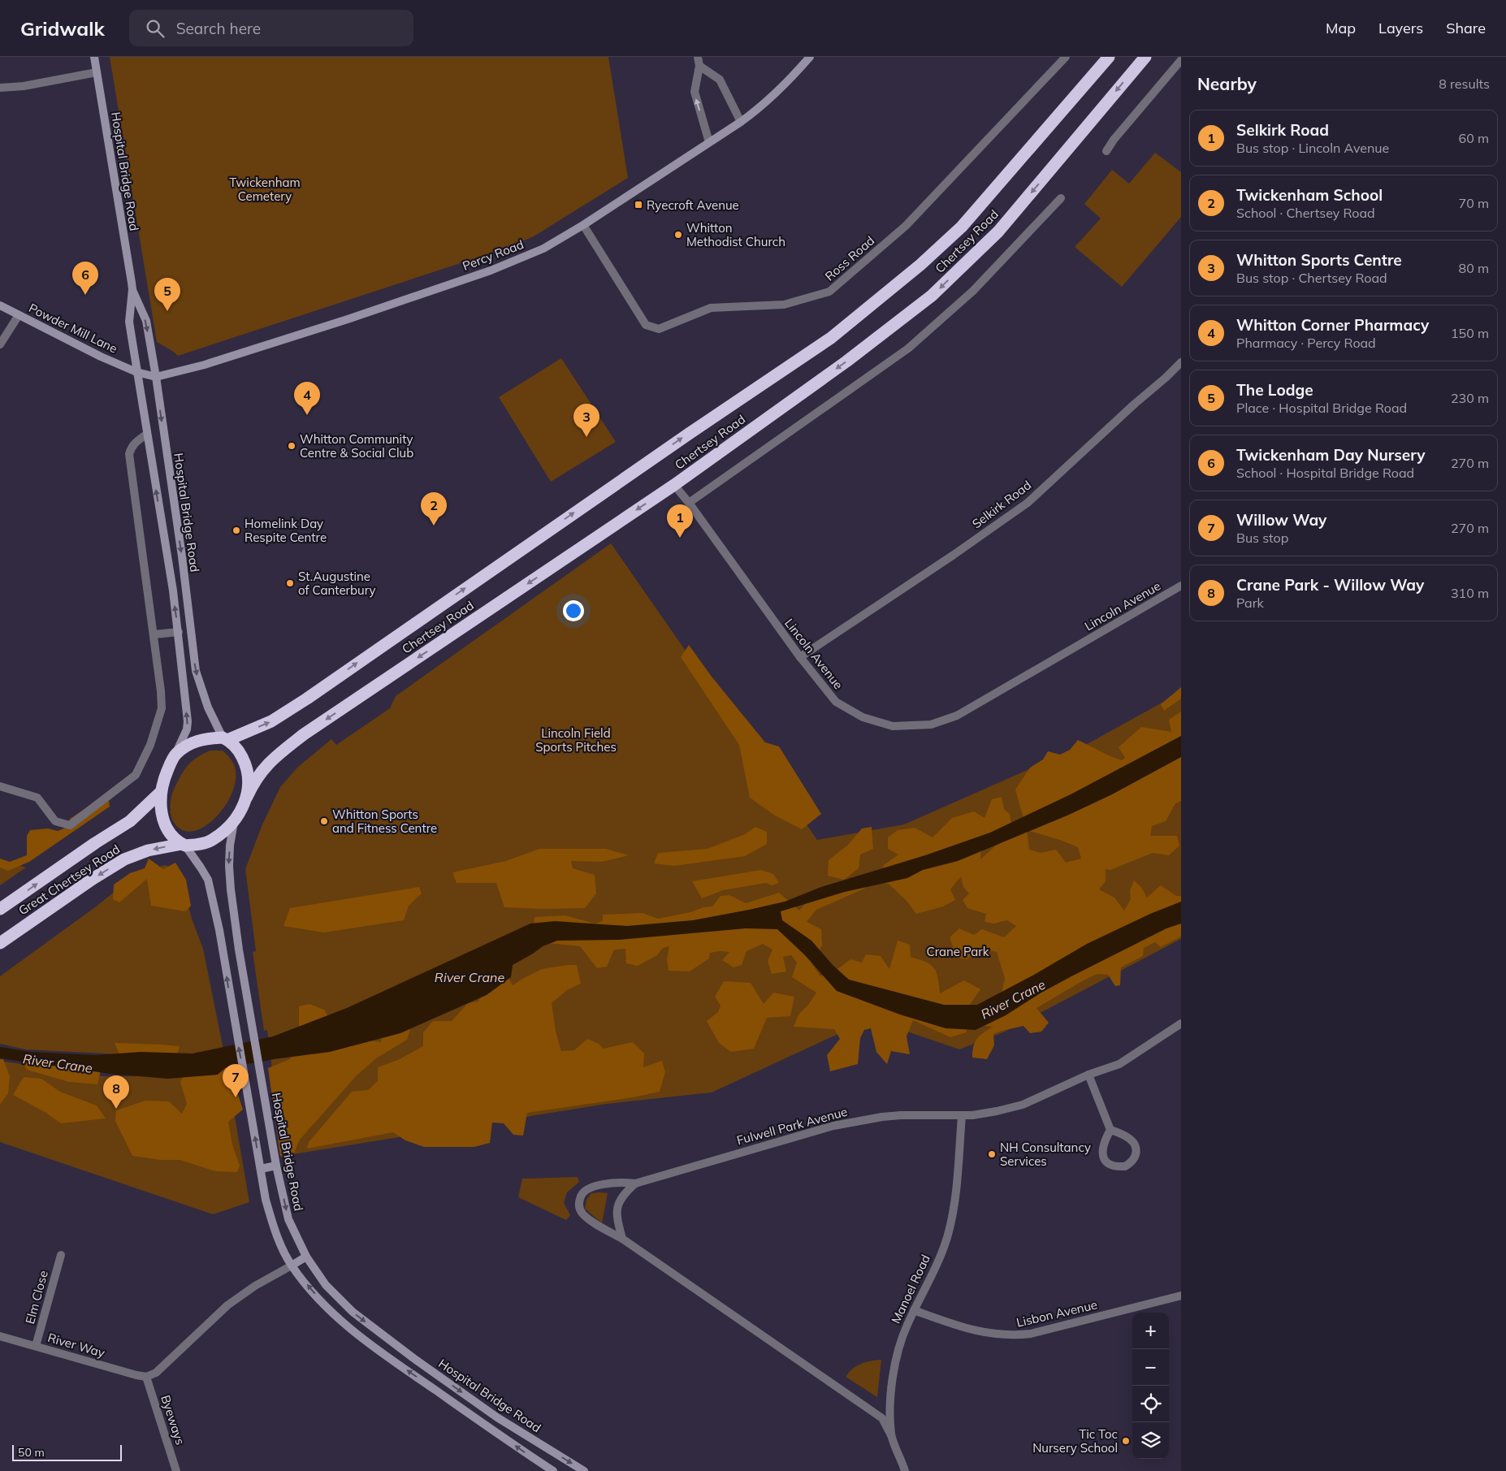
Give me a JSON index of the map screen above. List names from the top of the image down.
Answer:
{
  "streets": {
    "highway": ["Chertsey Road", "Great Chertsey Road"],
    "main road": ["Hospital Bridge Road", "Percy Road", "Powder Mill Lane"],
    "street": [
      "Ross Road",
      "Selkirk Road",
      "Lincoln Avenue",
      "Fulwell Park Avenue",
      "Manoel Road",
      "Elm Close",
      "Lisbon Avenue",
      "River Way",
      "Byeways"
    ]
  },
  "crossings": [
    ["Hospital Bridge Road", "Chertsey Road"],
    ["Hospital Bridge Road", "Percy Road"],
    ["Hospital Bridge Road", "Powder Mill Lane"],
    ["Hospital Bridge Road", "Great Chertsey Road"],
    ["Chertsey Road", "Lincoln Avenue"],
    ["Chertsey Road", "Great Chertsey Road"],
    ["Percy Road", "Ross Road"],
    ["Percy Road", "Powder Mill Lane"],
    ["Selkirk Road", "Lincoln Avenue"],
    ["Fulwell Park Avenue", "Manoel Road"],
    ["Manoel Road", "Lisbon Avenue"],
    ["Elm Close", "River Way"],
    ["River Way", "Byeways"]
  ],
  "water": ["River Crane"],
  "parks": ["Twickenham Cemetery", "Lincoln Field Sports Pitches", "Crane Park"],
  "places": {
    "transit": ["Ryecroft Avenue"],
    "other": [
      "Whitton Methodist Church",
      "Whitton Community Centre & Social Club",
      "Homelink Day Respite Centre",
      "St.Augustine of Canterbury",
      "Whitton Sports and Fitness Centre",
      "NH Consultancy Services",
      "Tic Toc Nursery School"
    ]
  },
  "scale_bar": "50 m",
  "page": {
    "header": "Gridwalk",
    "search": "Search here",
    "nav": ["Map", "Layers", "Share"],
    "heading": ["Nearby", "8 results"],
    "list": [
      {
        "mark": "1",
        "name": "Selkirk Road",
        "note": "Bus stop · Lincoln Avenue",
        "value": "60 m"
      },
      {
        "mark": "2",
        "name": "Twickenham School",
        "note": "School · Chertsey Road",
        "value": "70 m"
      },
      {
        "mark": "3",
        "name": "Whitton Sports Centre",
        "note": "Bus stop · Chertsey Road",
        "value": "80 m"
      },
      {
        "mark": "4",
        "name": "Whitton Corner Pharmacy",
        "note": "Pharmacy · Percy Road",
        "value": "150 m"
      },
      {
        "mark": "5",
        "name": "The Lodge",
        "note": "Place · Hospital Bridge Road",
        "value": "230 m"
      },
      {
        "mark": "6",
        "name": "Twickenham Day Nursery",
        "note": "School · Hospital Bridge Road",
        "value": "270 m"
      },
      {
        "mark": "7",
        "name": "Willow Way",
        "note": "Bus stop",
        "value": "270 m"
      },
      {
        "mark": "8",
        "name": "Crane Park - Willow Way",
        "note": "Park",
        "value": "310 m"
      }
    ],
    "pins": [
      "6",
      "5",
      "4",
      "3",
      "2",
      "1",
      "7",
      "8"
    ],
    "map_buttons": ["+", "−"],
    "scale": "50 m"
  }
}
